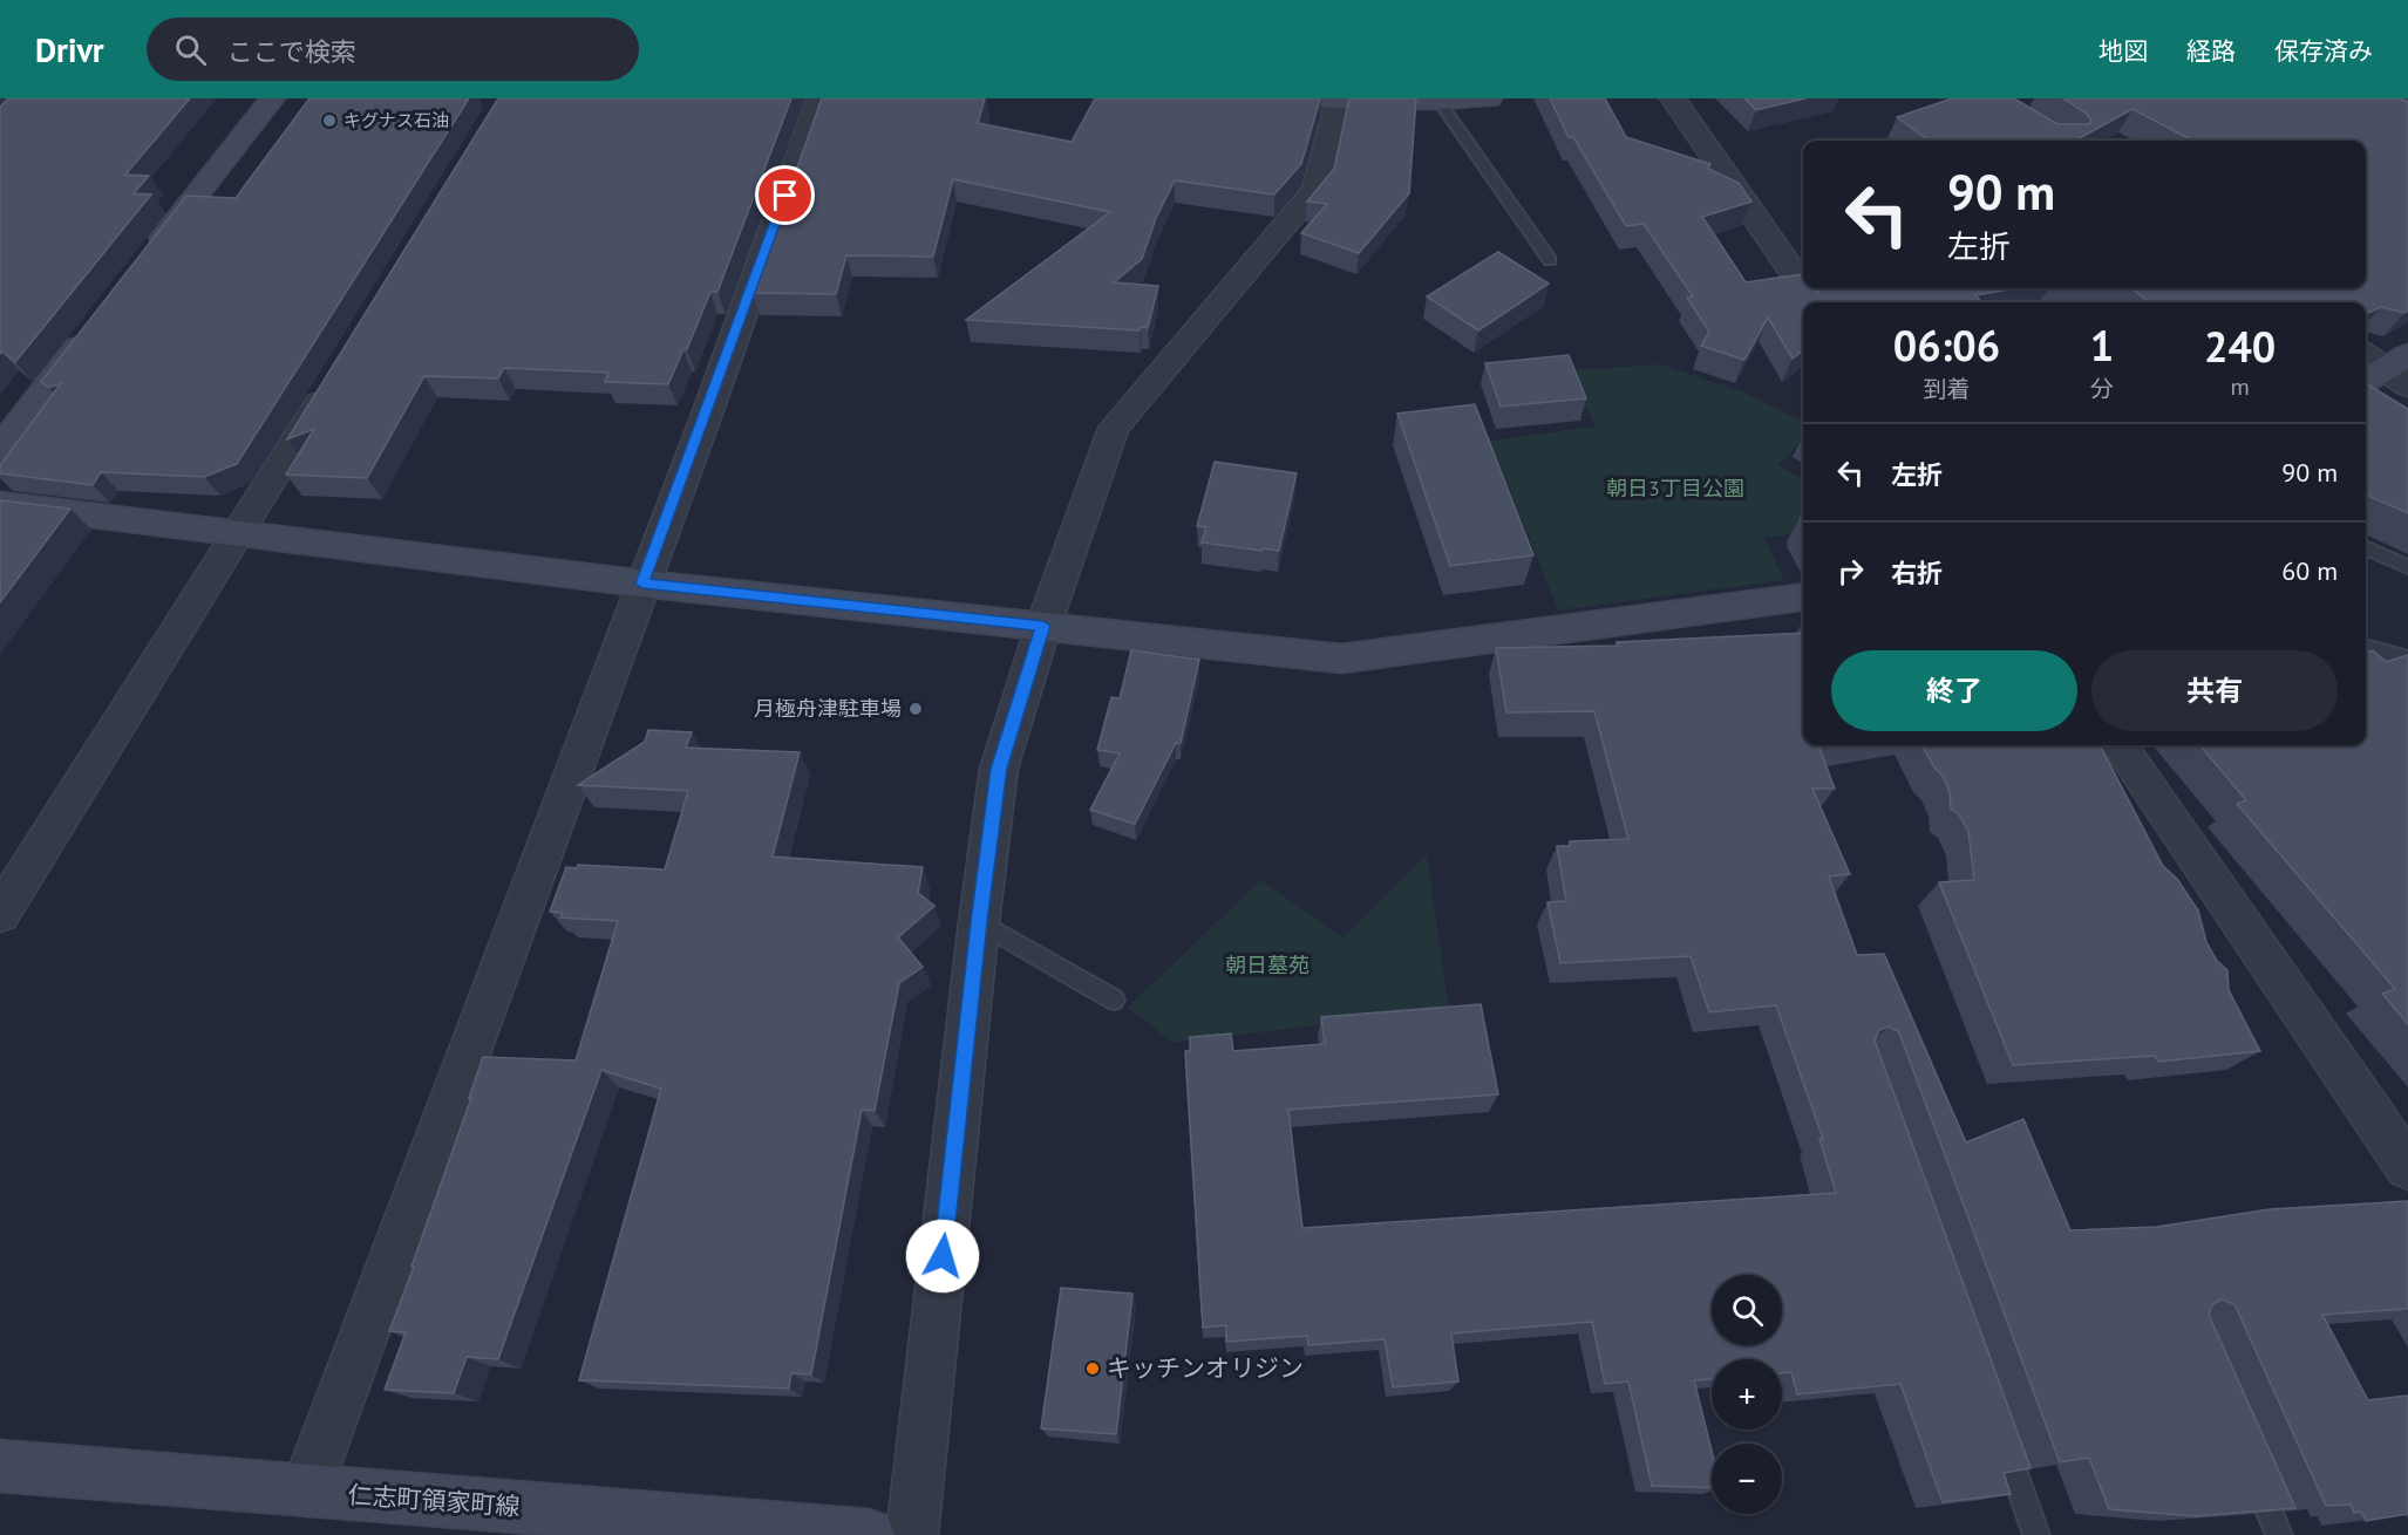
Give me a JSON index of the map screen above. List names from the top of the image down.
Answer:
{
  "streets": {
    "street": ["仁志町領家町線"]
  },
  "parks": ["朝日3丁目公園", "朝日墓苑"],
  "places": ["キグナス石油", "月極舟津駐車場", "キッチンオリジン"],
  "page": {
    "header": "Drivr",
    "search": "ここで検索",
    "nav": ["地図", "経路", "保存済み"],
    "turn": ["90 m", "左折"],
    "eta": [
      "06:06",
      "到着",
      "1",
      "分",
      "240",
      "m"
    ],
    "list": [
      {
        "name": "左折",
        "value": "90 m"
      },
      {
        "name": "右折",
        "value": "60 m"
      }
    ],
    "buttons": ["終了", "共有"],
    "map_buttons": ["+", "−"]
  }
}
